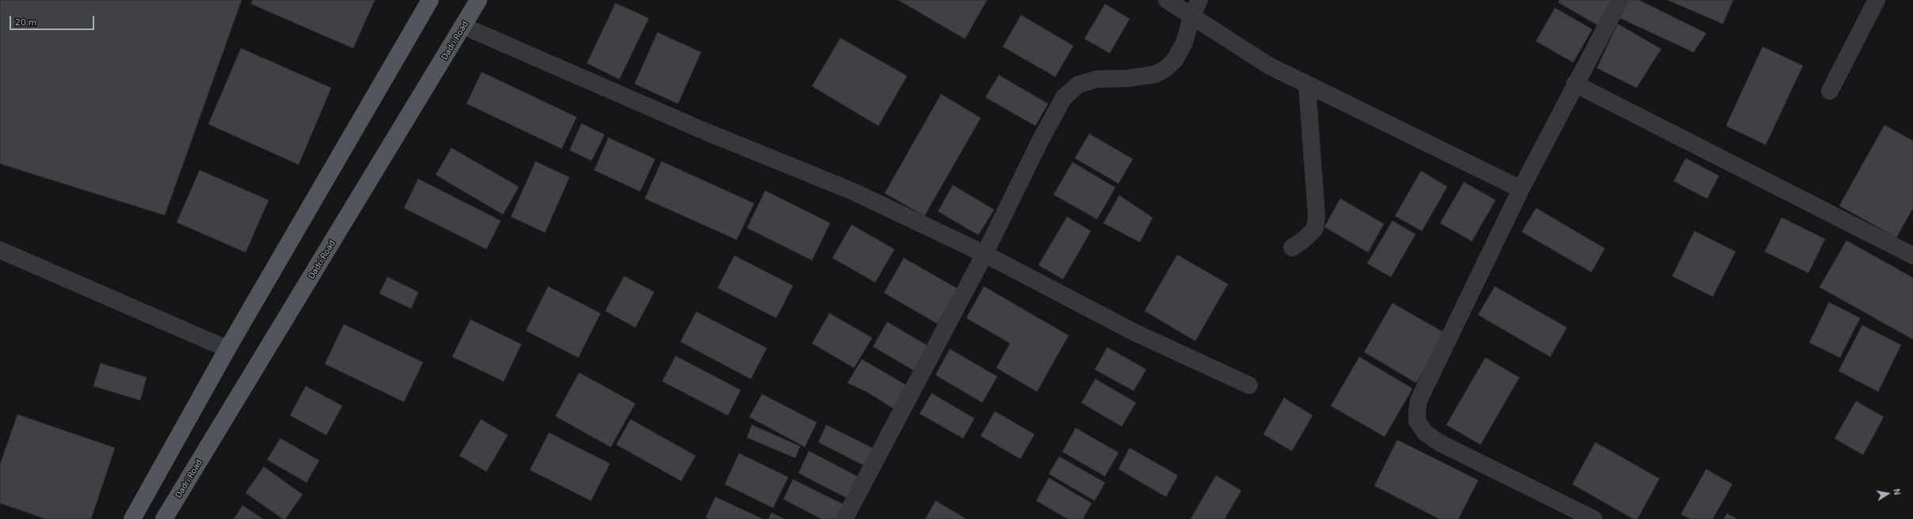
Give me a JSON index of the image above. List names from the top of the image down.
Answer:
{
  "streets": {
    "main road": ["Dadri Road"]
  },
  "scale_bar": "20 m",
  "north": "right"
}
